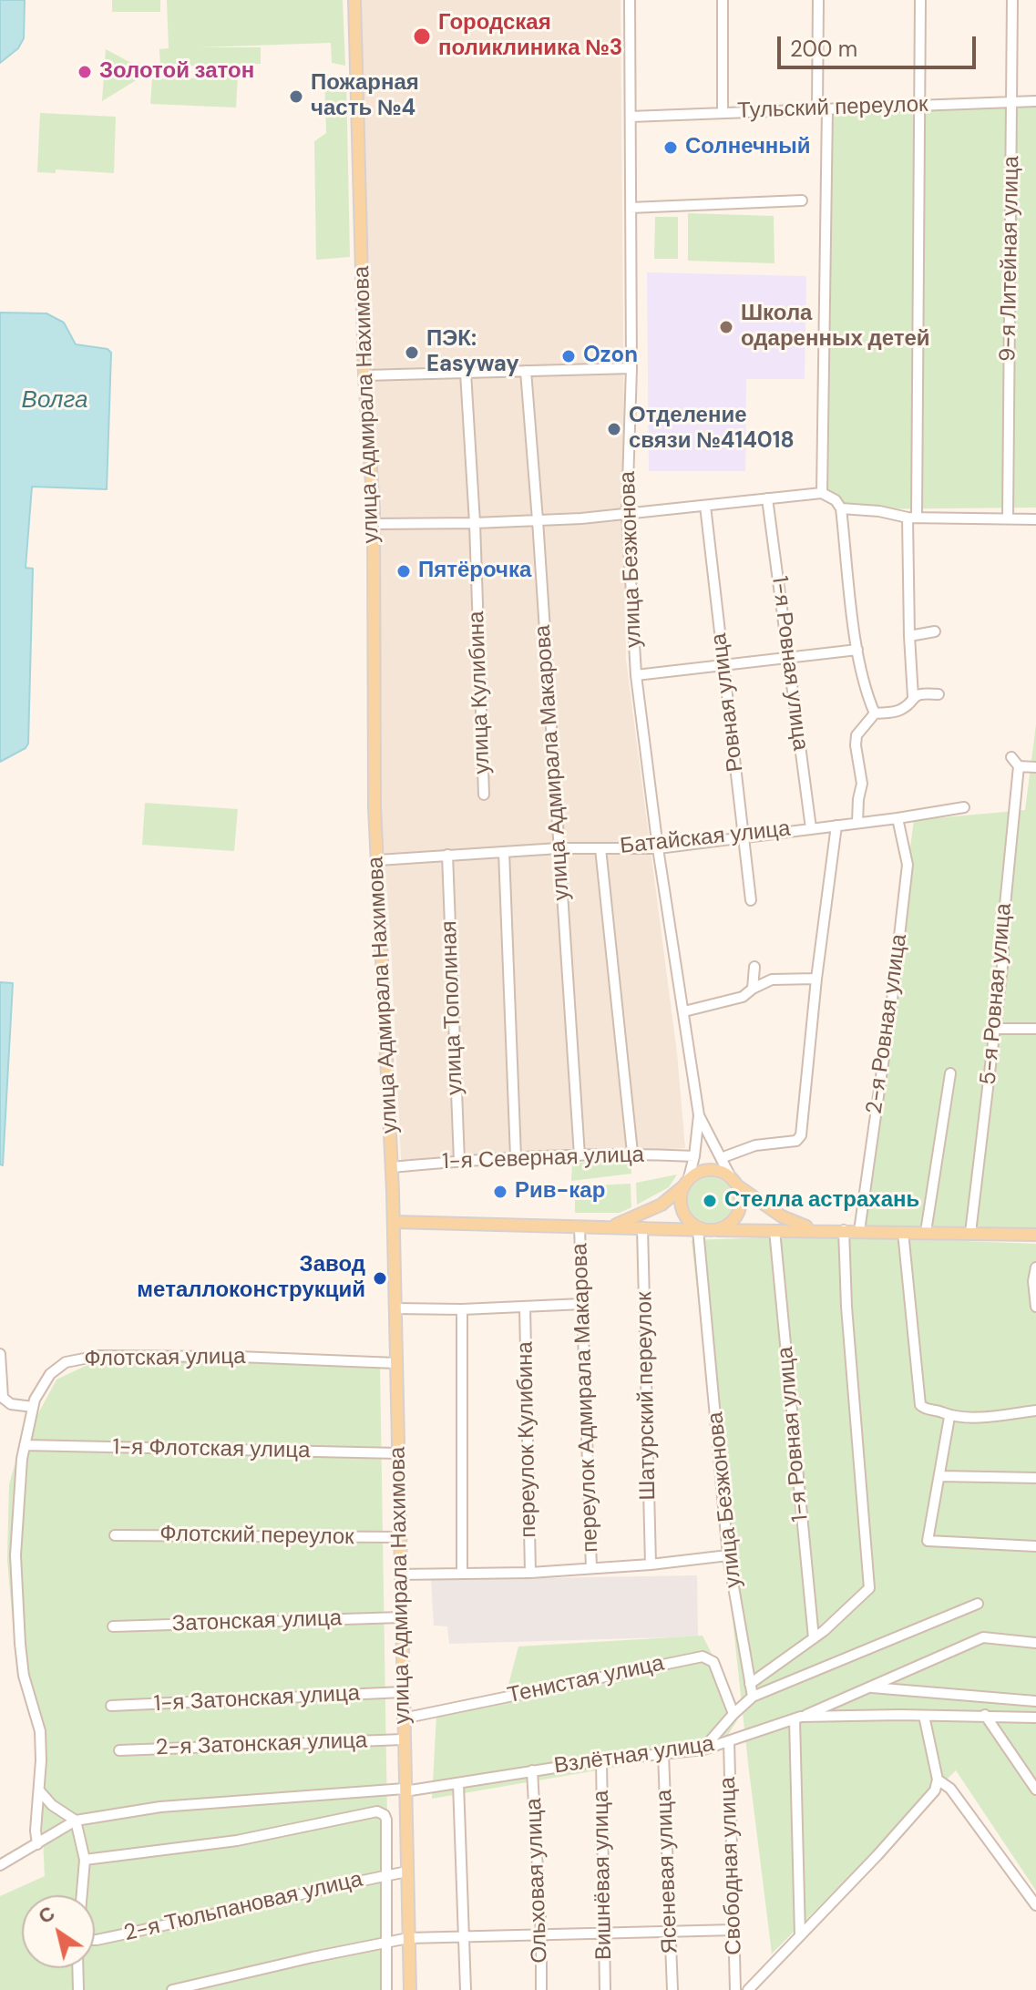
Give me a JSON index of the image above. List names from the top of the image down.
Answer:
{
  "streets": {
    "main road": ["улица Адмирала Нахимова"],
    "street": [
      "Тульский переулок",
      "9-я Литейная улица",
      "улица Безжонова",
      "1-я Ровная улица",
      "улица Кулибина",
      "Ровная улица",
      "улица Адмирала Макарова",
      "Батайская улица",
      "5-я Ровная улица",
      "улица Тополиная",
      "2-я Ровная улица",
      "1-я Северная улица",
      "Флотская улица",
      "Шатурский переулок",
      "переулок Адмирала Макарова",
      "переулок Кулибина",
      "1-я Флотская улица",
      "Флотский переулок",
      "Затонская улица",
      "Тенистая улица",
      "1-я Затонская улица",
      "2-я Затонская улица",
      "Взлётная улица",
      "Свободная улица",
      "Ясеневая улица",
      "Вишнёвая улица",
      "Ольховая улица",
      "2-я Тюльпановая улица"
    ]
  },
  "crossings": [
    ["Тульский переулок", "9-я Литейная улица"],
    ["Тульский переулок", "улица Безжонова"],
    ["улица Адмирала Нахимова", "Батайская улица"],
    ["улица Адмирала Нахимова", "1-я Северная улица"],
    ["улица Адмирала Нахимова", "Флотская улица"],
    ["улица Адмирала Нахимова", "1-я Флотская улица"],
    ["улица Адмирала Нахимова", "Флотский переулок"],
    ["улица Адмирала Нахимова", "Затонская улица"],
    ["улица Адмирала Нахимова", "Тенистая улица"],
    ["улица Адмирала Нахимова", "1-я Затонская улица"],
    ["улица Адмирала Нахимова", "2-я Затонская улица"],
    ["улица Адмирала Нахимова", "Взлётная улица"],
    ["улица Адмирала Нахимова", "2-я Тюльпановая улица"],
    ["улица Безжонова", "Батайская улица"],
    ["1-я Ровная улица", "Батайская улица"],
    ["Ровная улица", "Батайская улица"],
    ["улица Адмирала Макарова", "Батайская улица"],
    ["улица Адмирала Макарова", "1-я Северная улица"],
    ["Батайская улица", "улица Тополиная"],
    ["Батайская улица", "2-я Ровная улица"],
    ["улица Тополиная", "1-я Северная улица"],
    ["Флотская улица", "1-я Флотская улица"],
    ["Взлётная улица", "Свободная улица"],
    ["Взлётная улица", "Ясеневая улица"],
    ["Взлётная улица", "Вишнёвая улица"],
    ["Взлётная улица", "Ольховая улица"]
  ],
  "water": ["Волга"],
  "places": [
    "Городская поликлиника №3",
    "Золотой затон",
    "Пожарная часть №4",
    "Солнечный",
    "Школа одаренных детей",
    "ПЭК: Easyway",
    "Ozon",
    "Отделение связи №414018",
    "Пятёрочка",
    "Рив-кар",
    "Стелла астрахань",
    "Завод металлоконструкций"
  ],
  "scale_bar": "200 m",
  "north": "top left"
}
